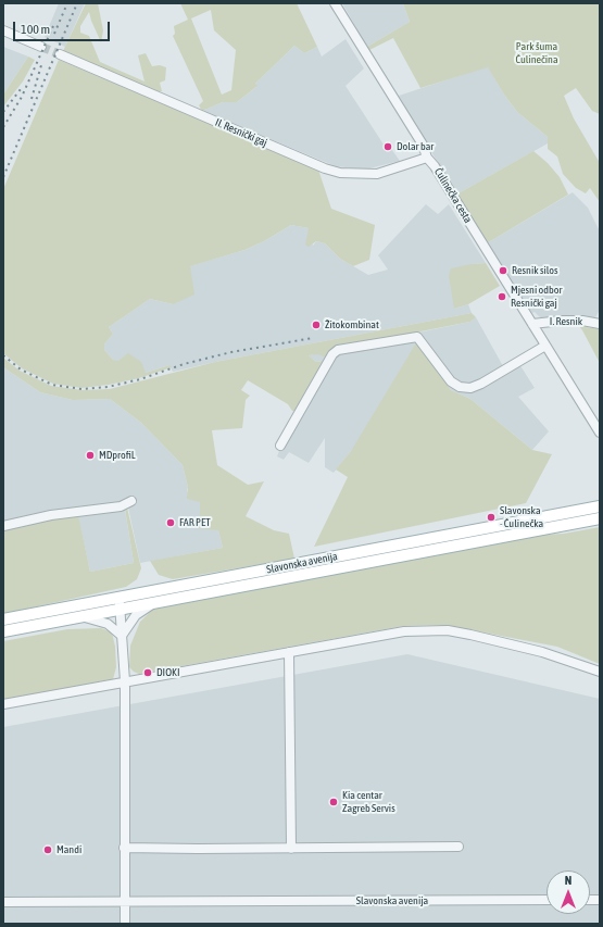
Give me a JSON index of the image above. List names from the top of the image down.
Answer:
{
  "streets": {
    "main road": ["Slavonska avenija"],
    "street": ["II. Resnički gaj", "Čulinečka cesta", "I. Resnik"]
  },
  "crossings": [
    ["II. Resnički gaj", "Čulinečka cesta"],
    ["Čulinečka cesta", "I. Resnik"]
  ],
  "parks": ["Park šuma Čulinečina"],
  "places": [
    "Dolar bar",
    "Resnik silos",
    "Mjesni odbor Resnički gaj",
    "Žitokombinat",
    "MDprofiL",
    "Slavonska - Čulinečka",
    "FAR PET",
    "DIOKI",
    "Kia centar Zagreb Servis",
    "Mandi"
  ],
  "scale_bar": "100 m",
  "north": "top"
}
